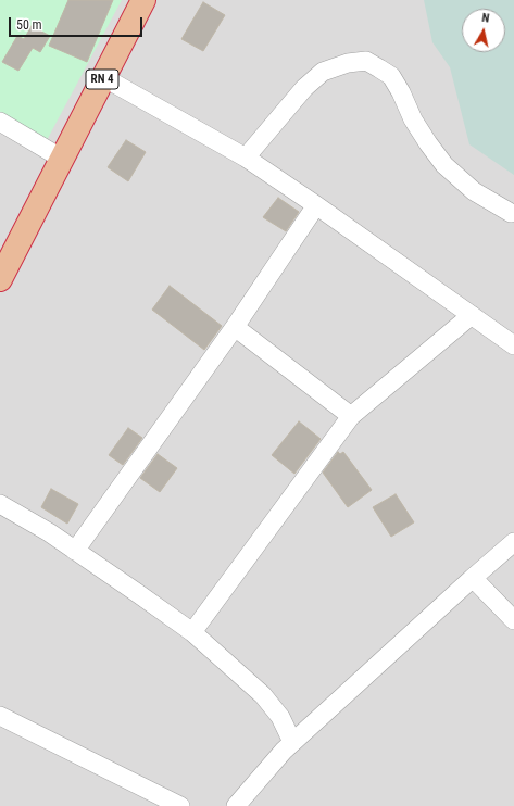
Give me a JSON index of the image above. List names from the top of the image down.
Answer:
{
  "streets": {
    "highway": ["RN 4"]
  },
  "scale_bar": "50 m",
  "north": "top"
}
